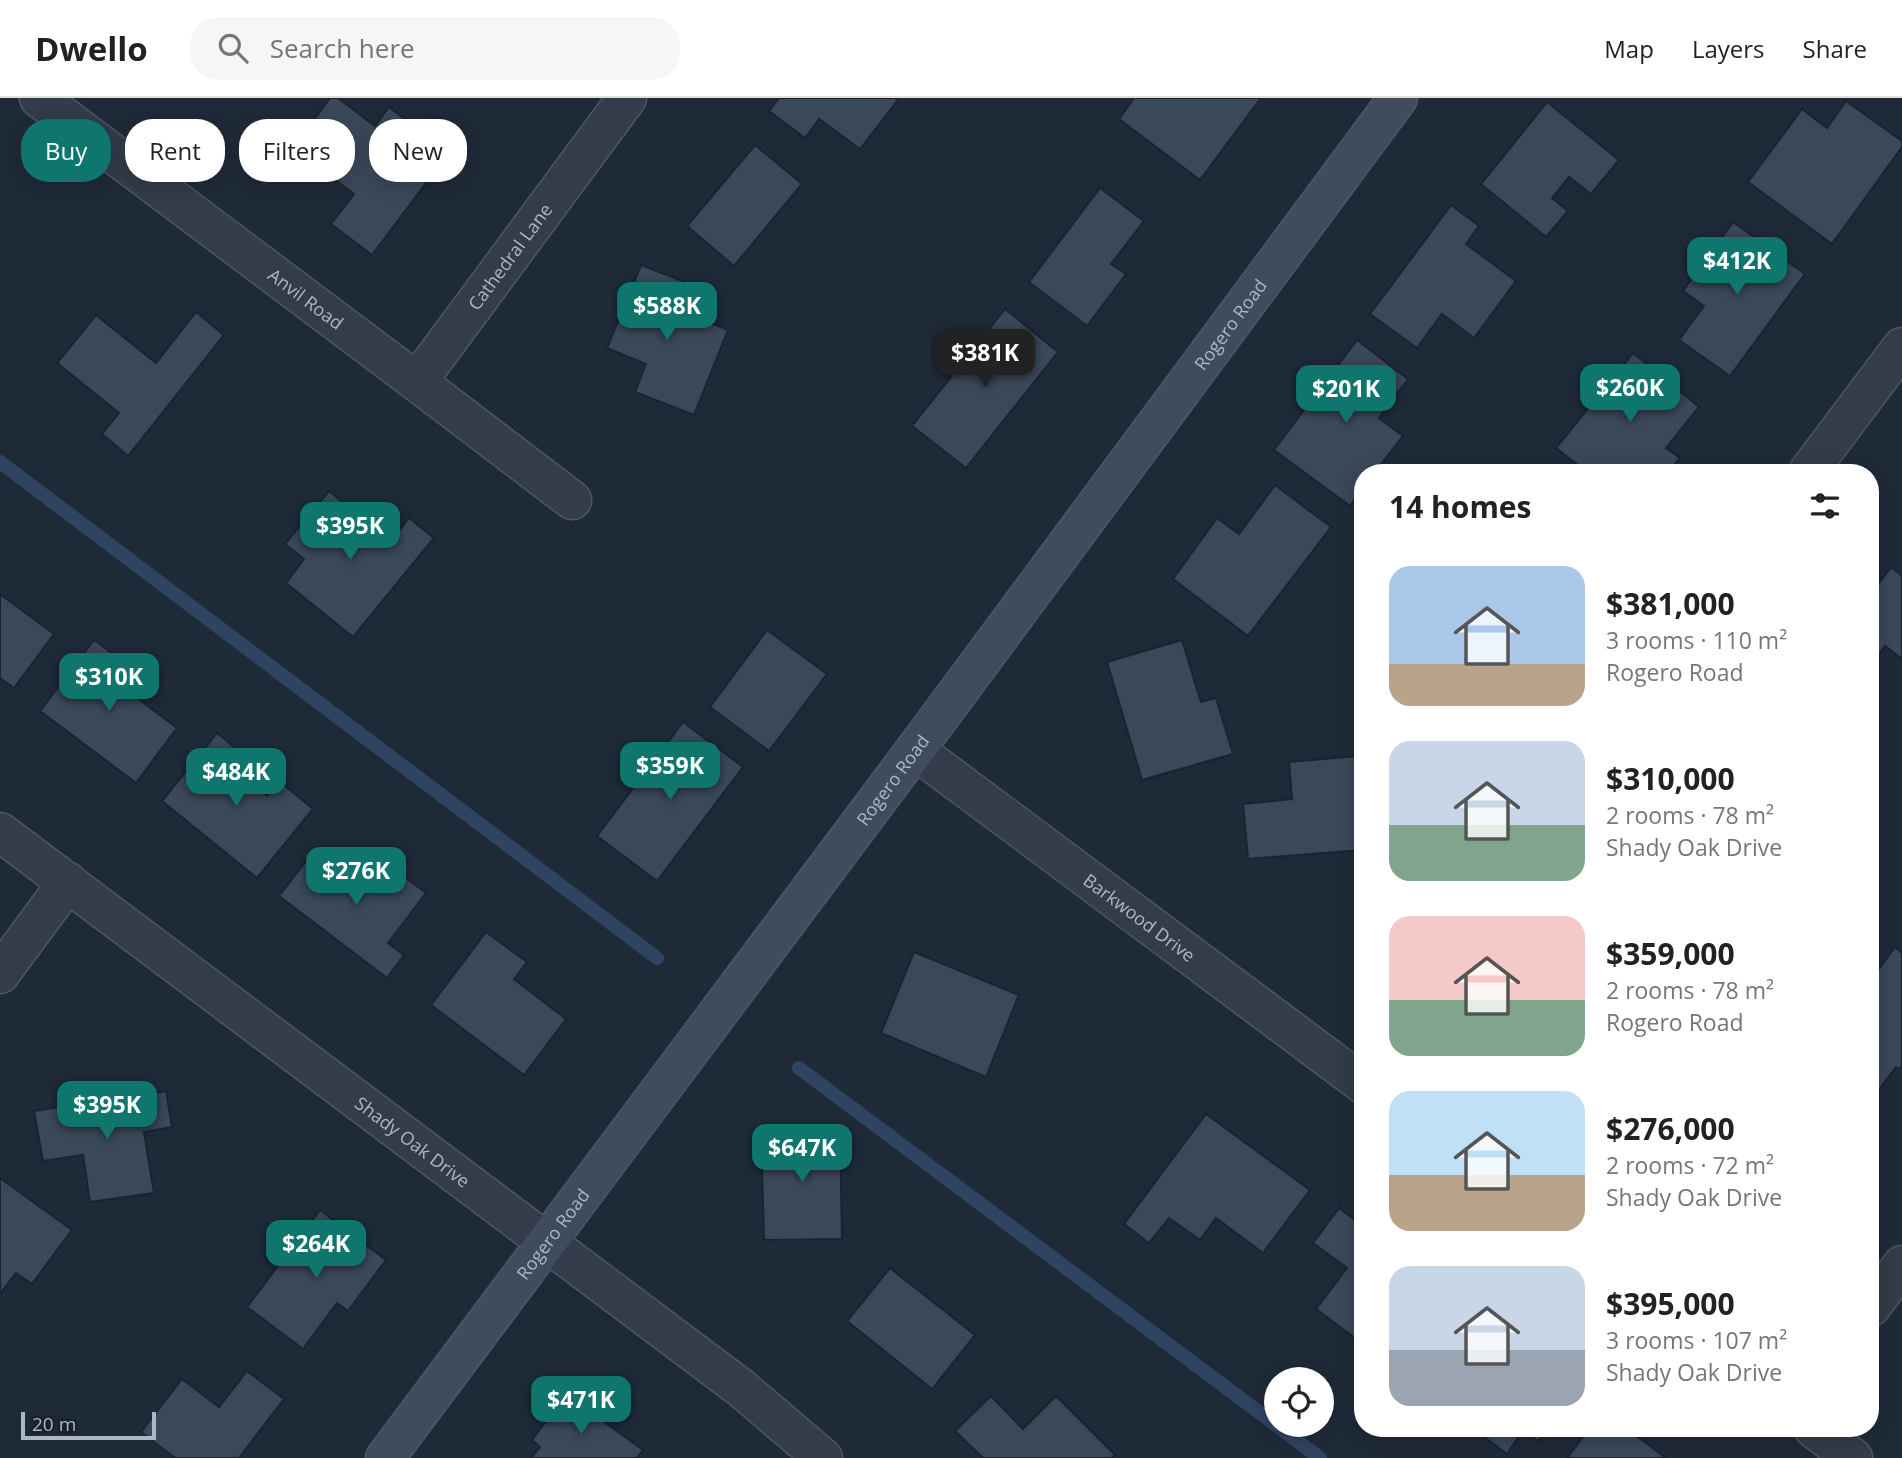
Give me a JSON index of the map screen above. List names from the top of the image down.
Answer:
{
  "streets": {
    "street": [
      "Cathedral Lane",
      "Anvil Road",
      "Rogero Road",
      "Barkwood Drive",
      "Shady Oak Drive"
    ]
  },
  "crossings": [
    ["Cathedral Lane", "Anvil Road"],
    ["Rogero Road", "Barkwood Drive"],
    ["Rogero Road", "Shady Oak Drive"]
  ],
  "scale_bar": "20 m",
  "page": {
    "header": "Dwello",
    "search": "Search here",
    "nav": ["Map", "Layers", "Share"],
    "chip": [
      "Buy",
      "Rent",
      "Filters",
      "New"
    ],
    "price": [
      "$412K",
      "$588K",
      "$381K",
      "$260K",
      "$201K",
      "$395K",
      "$310K",
      "$359K",
      "$484K",
      "$276K",
      "$395K",
      "$647K",
      "$264K",
      "$471K"
    ],
    "heading": "14 homes",
    "list": [
      {
        "name": "$381,000",
        "note": "3 rooms · 110 m² · Rogero Road"
      },
      {
        "name": "$310,000",
        "note": "2 rooms · 78 m² · Shady Oak Drive"
      },
      {
        "name": "$359,000",
        "note": "2 rooms · 78 m² · Rogero Road"
      },
      {
        "name": "$276,000",
        "note": "2 rooms · 72 m² · Shady Oak Drive"
      },
      {
        "name": "$395,000",
        "note": "3 rooms · 107 m² · Shady Oak Drive"
      }
    ],
    "scale": "20 m"
  }
}
